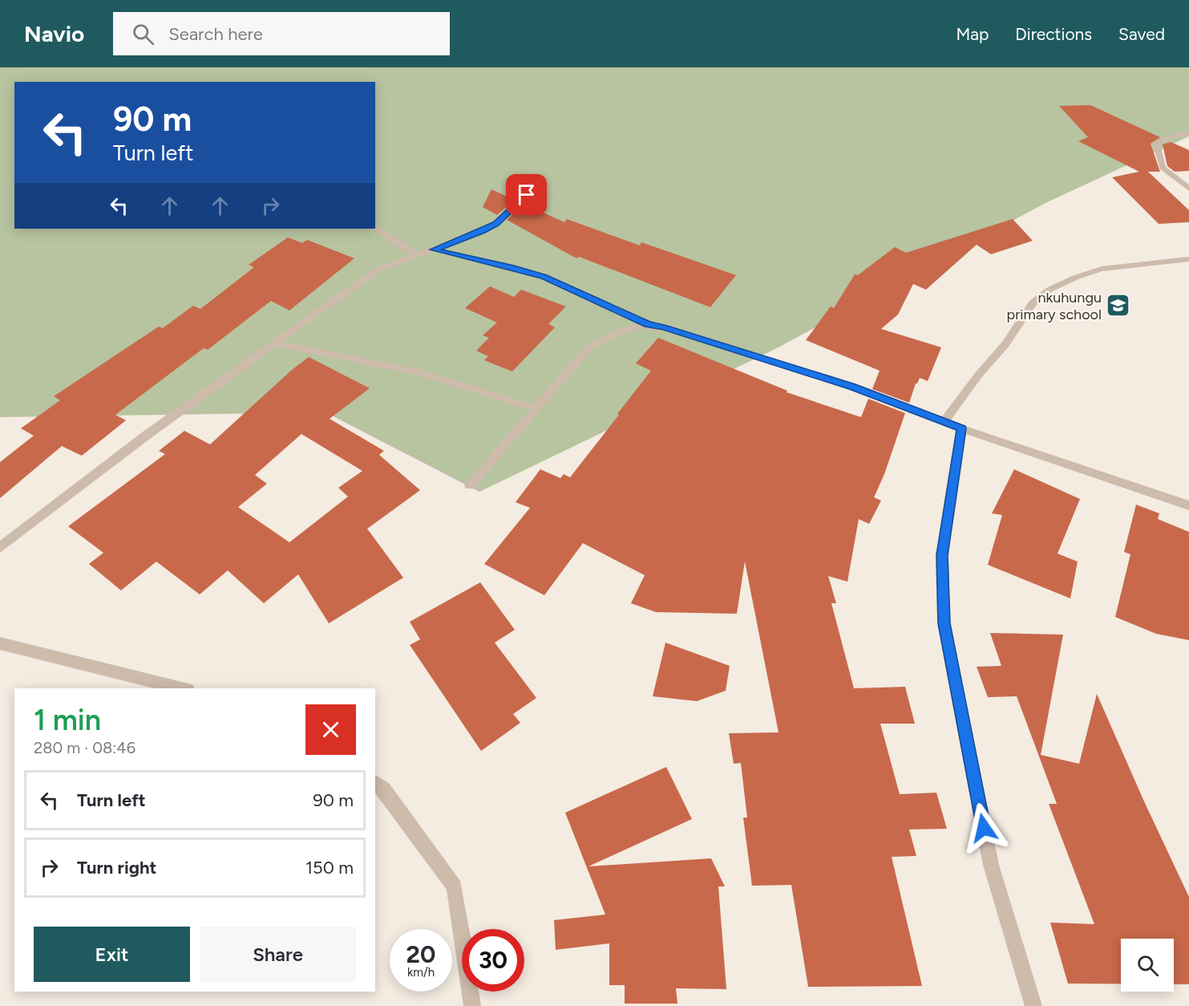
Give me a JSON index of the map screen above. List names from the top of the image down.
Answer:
{
  "places": {
    "school or university": ["nkuhungu primary school"]
  },
  "page": {
    "header": "Navio",
    "search": "Search here",
    "nav": ["Map", "Directions", "Saved"],
    "turn": ["90 m", "Turn left"],
    "heading": ["1 min", "280 m · 08:46"],
    "list": [
      {
        "name": "Turn left",
        "value": "90 m"
      },
      {
        "name": "Turn right",
        "value": "150 m"
      }
    ],
    "buttons": ["Exit", "Share"],
    "speed": "20 km/h",
    "limit": "30"
  }
}
